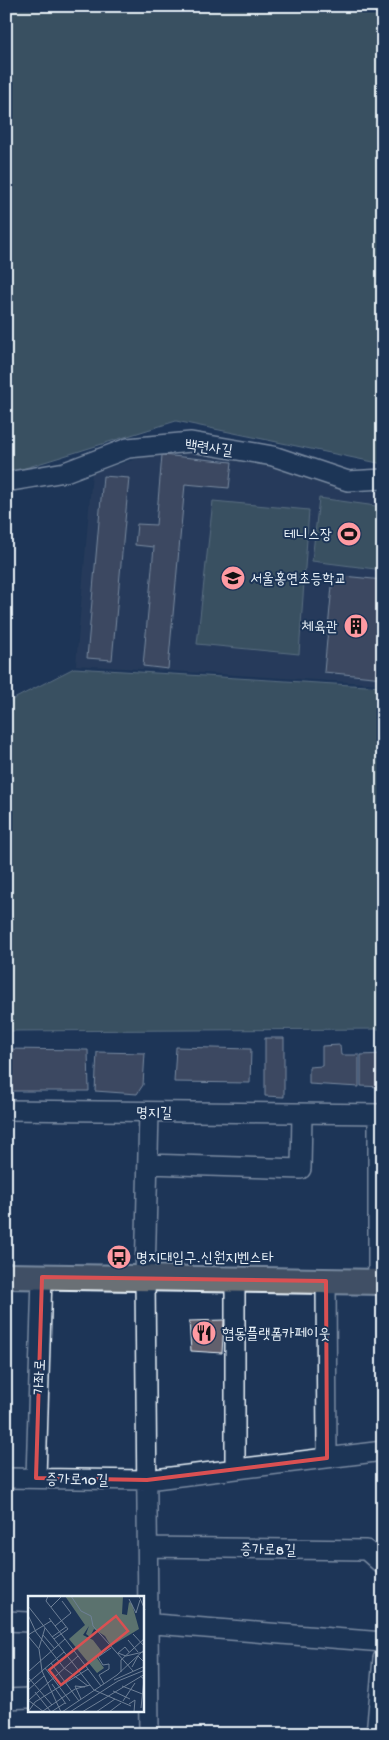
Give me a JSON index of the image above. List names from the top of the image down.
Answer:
{
  "streets": {
    "street": [
      "백련사길",
      "명지길",
      "가좌로",
      "증가로10길",
      "증가로8길"
    ]
  },
  "crossings": [
    ["가좌로", "증가로10길"]
  ],
  "places": {
    "sports": ["테니스장"],
    "school or university": ["서울홍연초등학교"],
    "building": ["체육관"],
    "bus stop": ["명지대입구.신원지벤스타"],
    "restaurant": ["협동플랫폼카페이웃"]
  }
}
